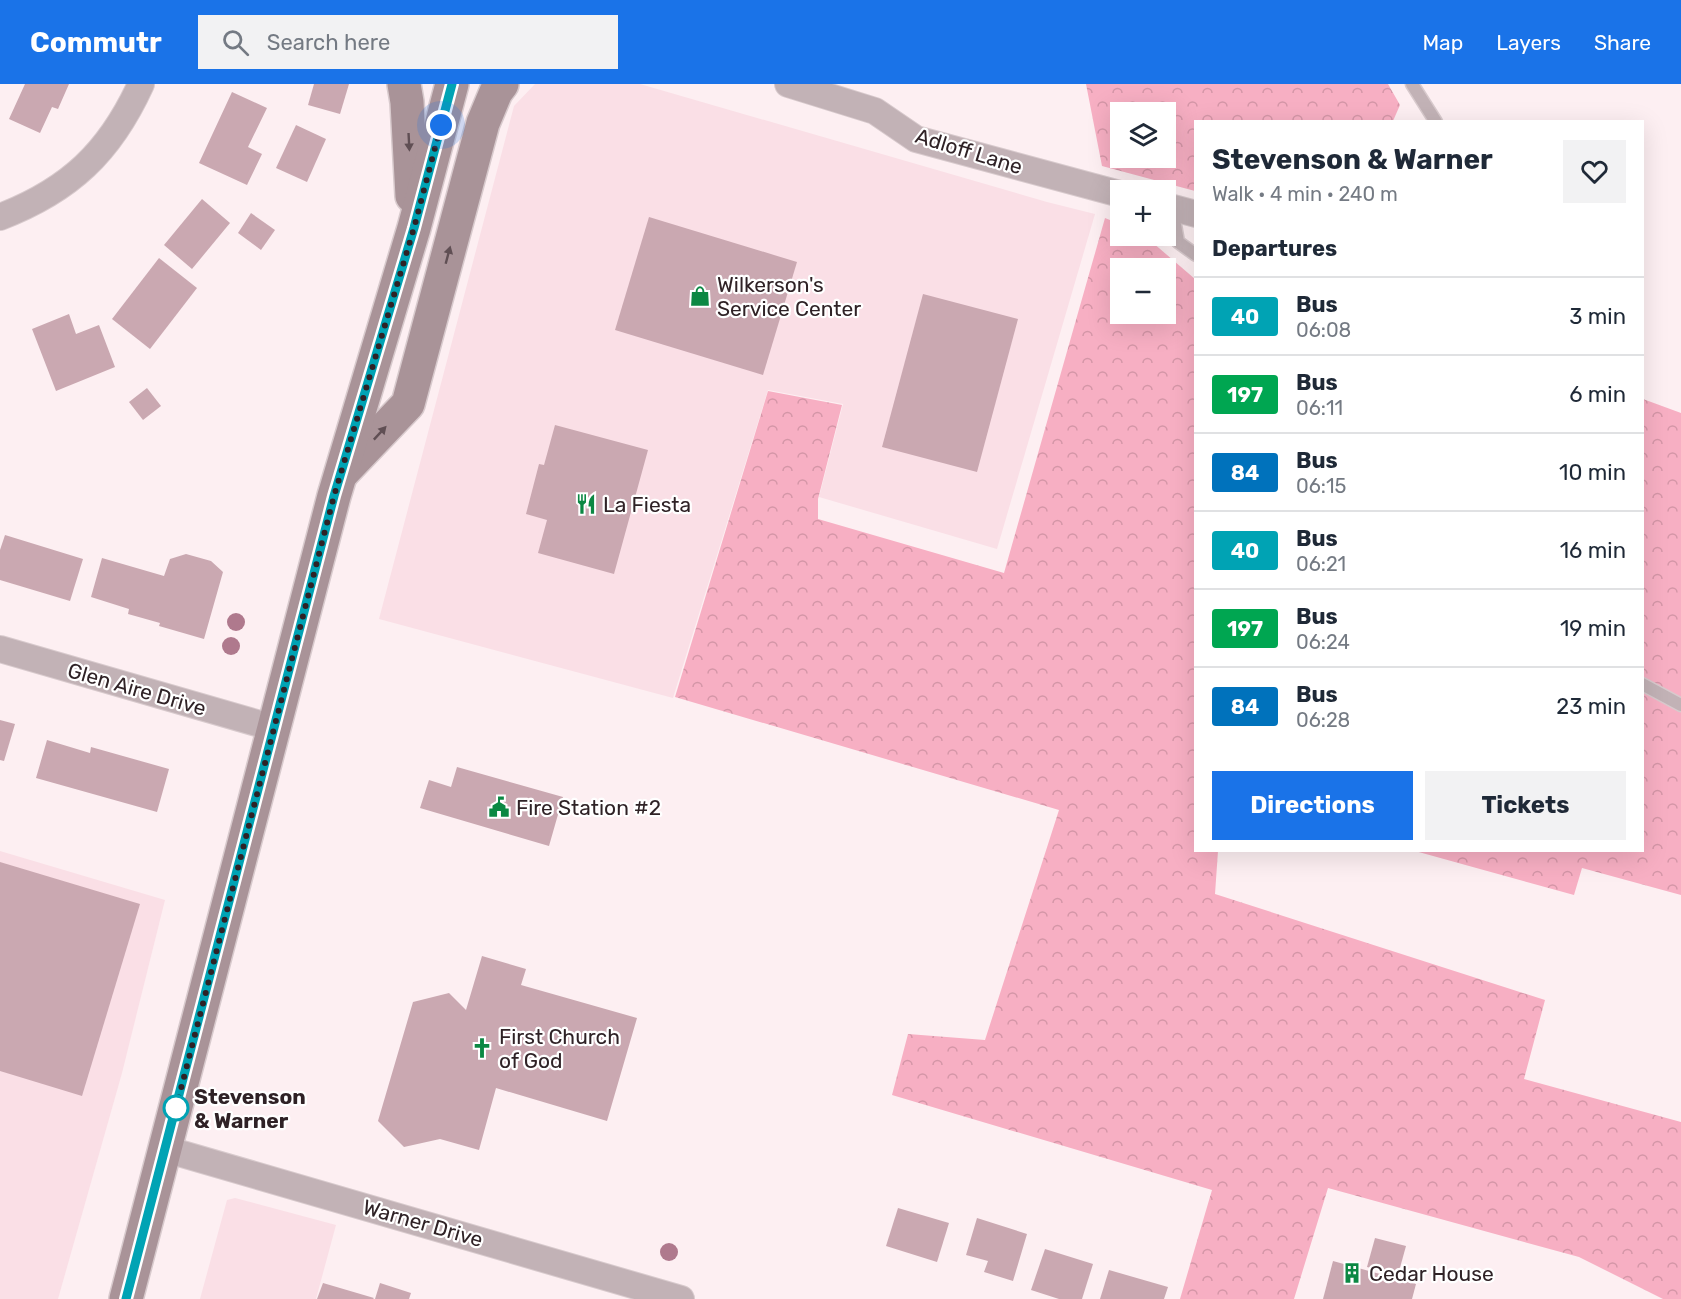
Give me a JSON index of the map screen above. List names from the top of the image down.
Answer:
{
  "streets": {
    "street": ["Adloff Lane", "Glen Aire Drive", "Warner Drive"]
  },
  "places": {
    "shop": ["Wilkerson's Service Center"],
    "restaurant": ["La Fiesta"],
    "public building": ["Fire Station #2"],
    "church": ["First Church of God"],
    "other": ["Stevenson & Warner"],
    "building": ["Cedar House"]
  },
  "lines": ["bus line 40"],
  "page": {
    "header": "Commutr",
    "search": "Search here",
    "nav": ["Map", "Layers", "Share"],
    "map_buttons": ["+", "−"],
    "heading": [
      ["Stevenson & Warner", "Walk · 4 min · 240 m"],
      "Departures"
    ],
    "list": [
      {
        "mark": "40",
        "name": "Bus",
        "note": "06:08",
        "value": "3 min"
      },
      {
        "mark": "197",
        "name": "Bus",
        "note": "06:11",
        "value": "6 min"
      },
      {
        "mark": "84",
        "name": "Bus",
        "note": "06:15",
        "value": "10 min"
      },
      {
        "mark": "40",
        "name": "Bus",
        "note": "06:21",
        "value": "16 min"
      },
      {
        "mark": "197",
        "name": "Bus",
        "note": "06:24",
        "value": "19 min"
      },
      {
        "mark": "84",
        "name": "Bus",
        "note": "06:28",
        "value": "23 min"
      }
    ],
    "buttons": ["Directions", "Tickets"]
  }
}
